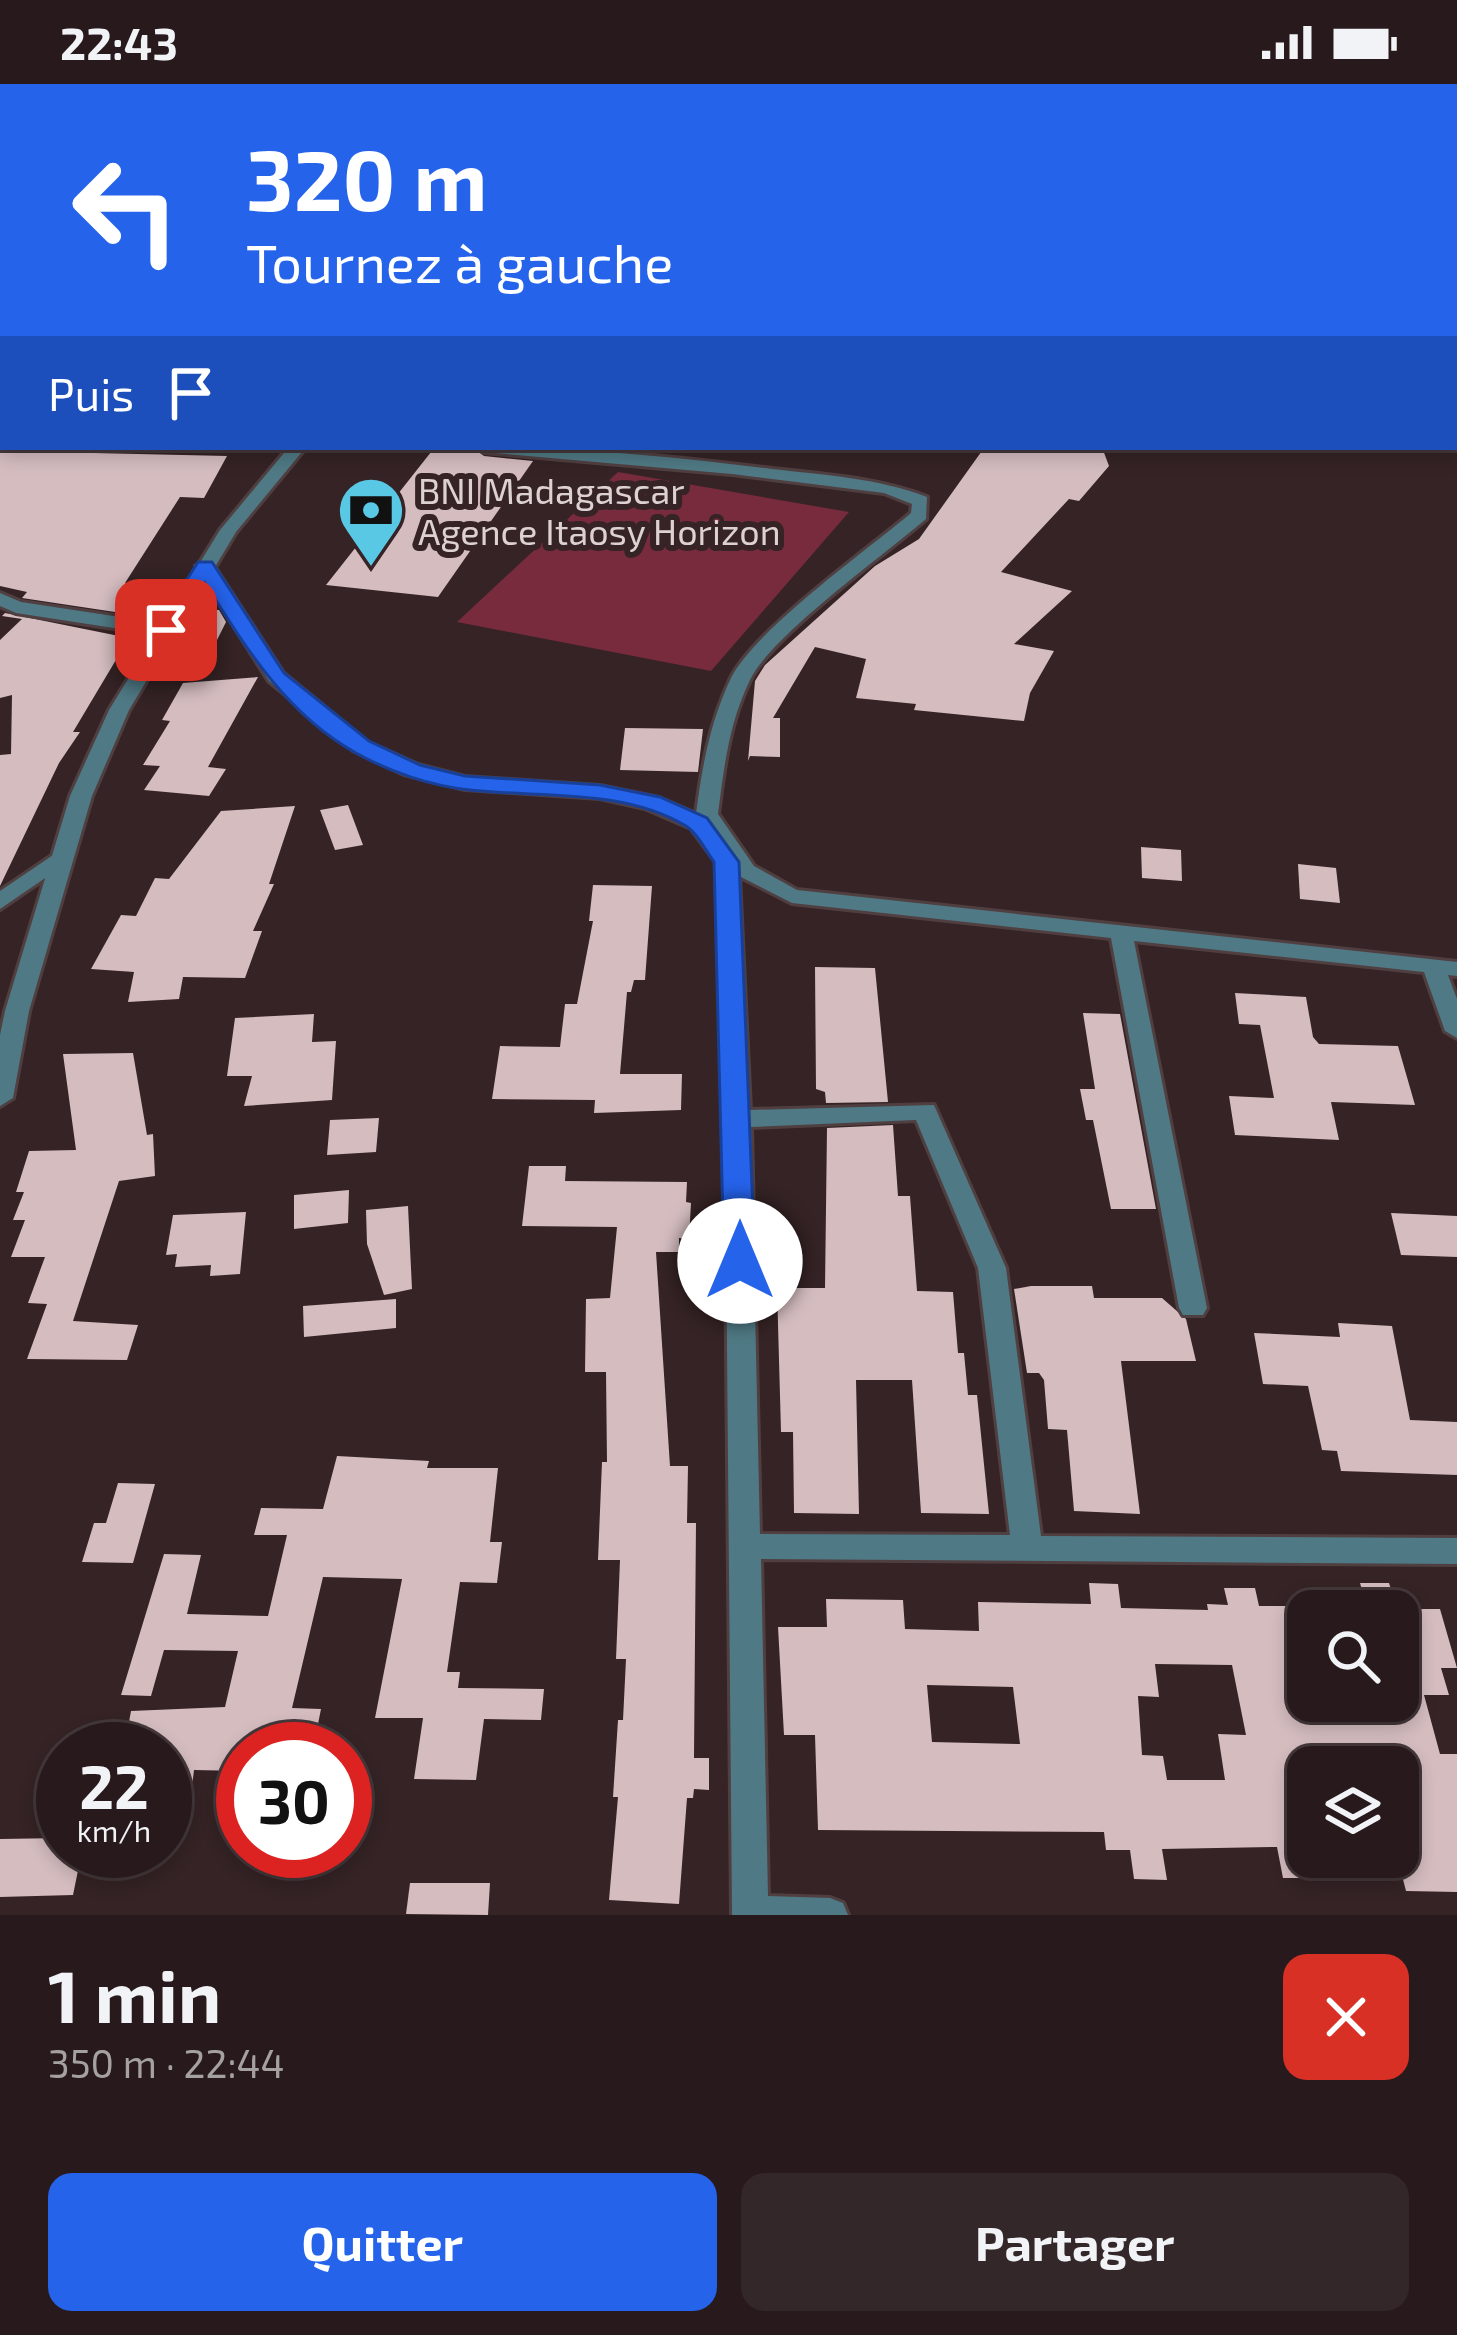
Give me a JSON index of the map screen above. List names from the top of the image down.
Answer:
{
  "places": {
    "bank": ["BNI Madagascar Agence Itaosy Horizon"]
  },
  "page": {
    "status": "22:43",
    "turn": ["320 m", "Tournez à gauche"],
    "then": "Puis",
    "speed": "22 km/h",
    "limit": "30",
    "heading": ["1 min", "350 m · 22:44"],
    "buttons": ["Quitter", "Partager"]
  }
}
